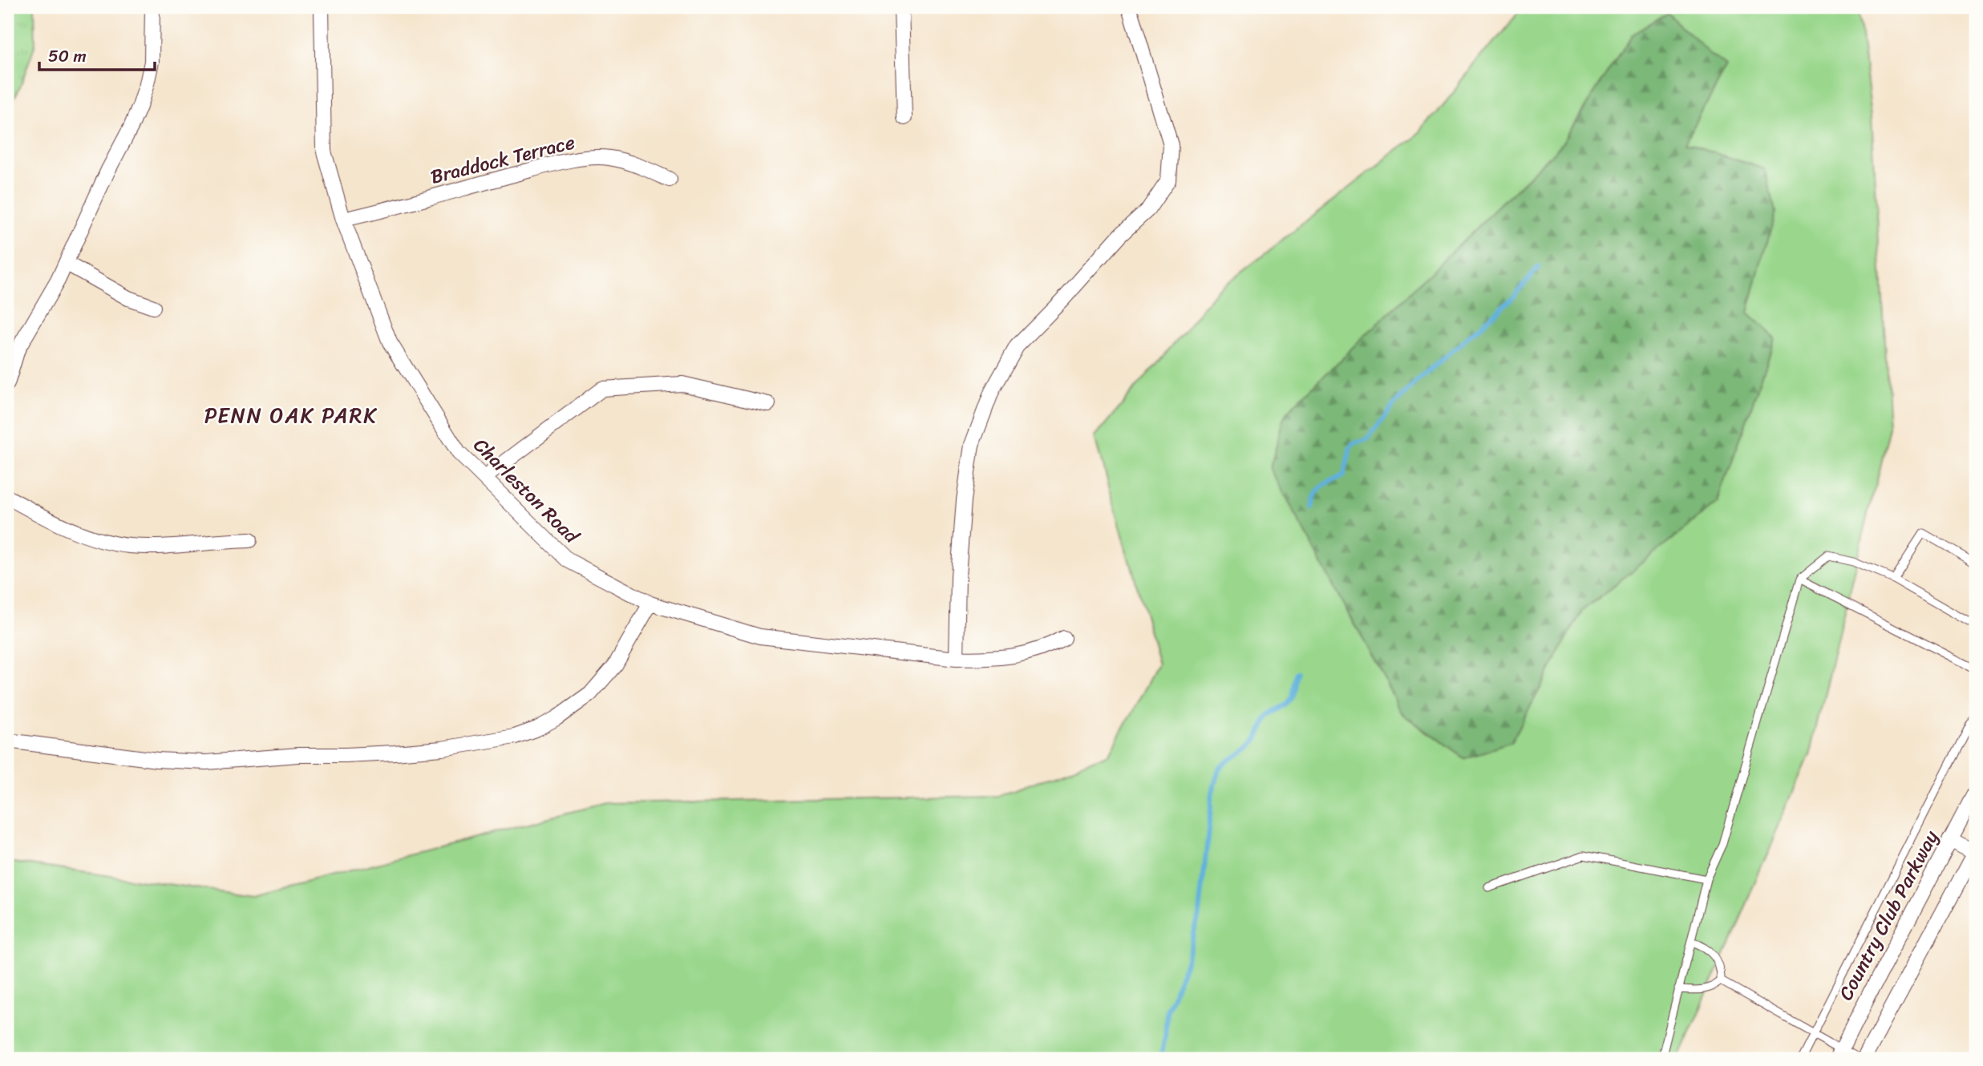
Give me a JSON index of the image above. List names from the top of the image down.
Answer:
{
  "streets": {
    "street": ["Braddock Terrace", "Charleston Road", "Country Club Parkway"]
  },
  "crossings": [
    ["Braddock Terrace", "Charleston Road"]
  ],
  "districts": ["PENN OAK PARK"],
  "scale_bar": "50 m"
}
